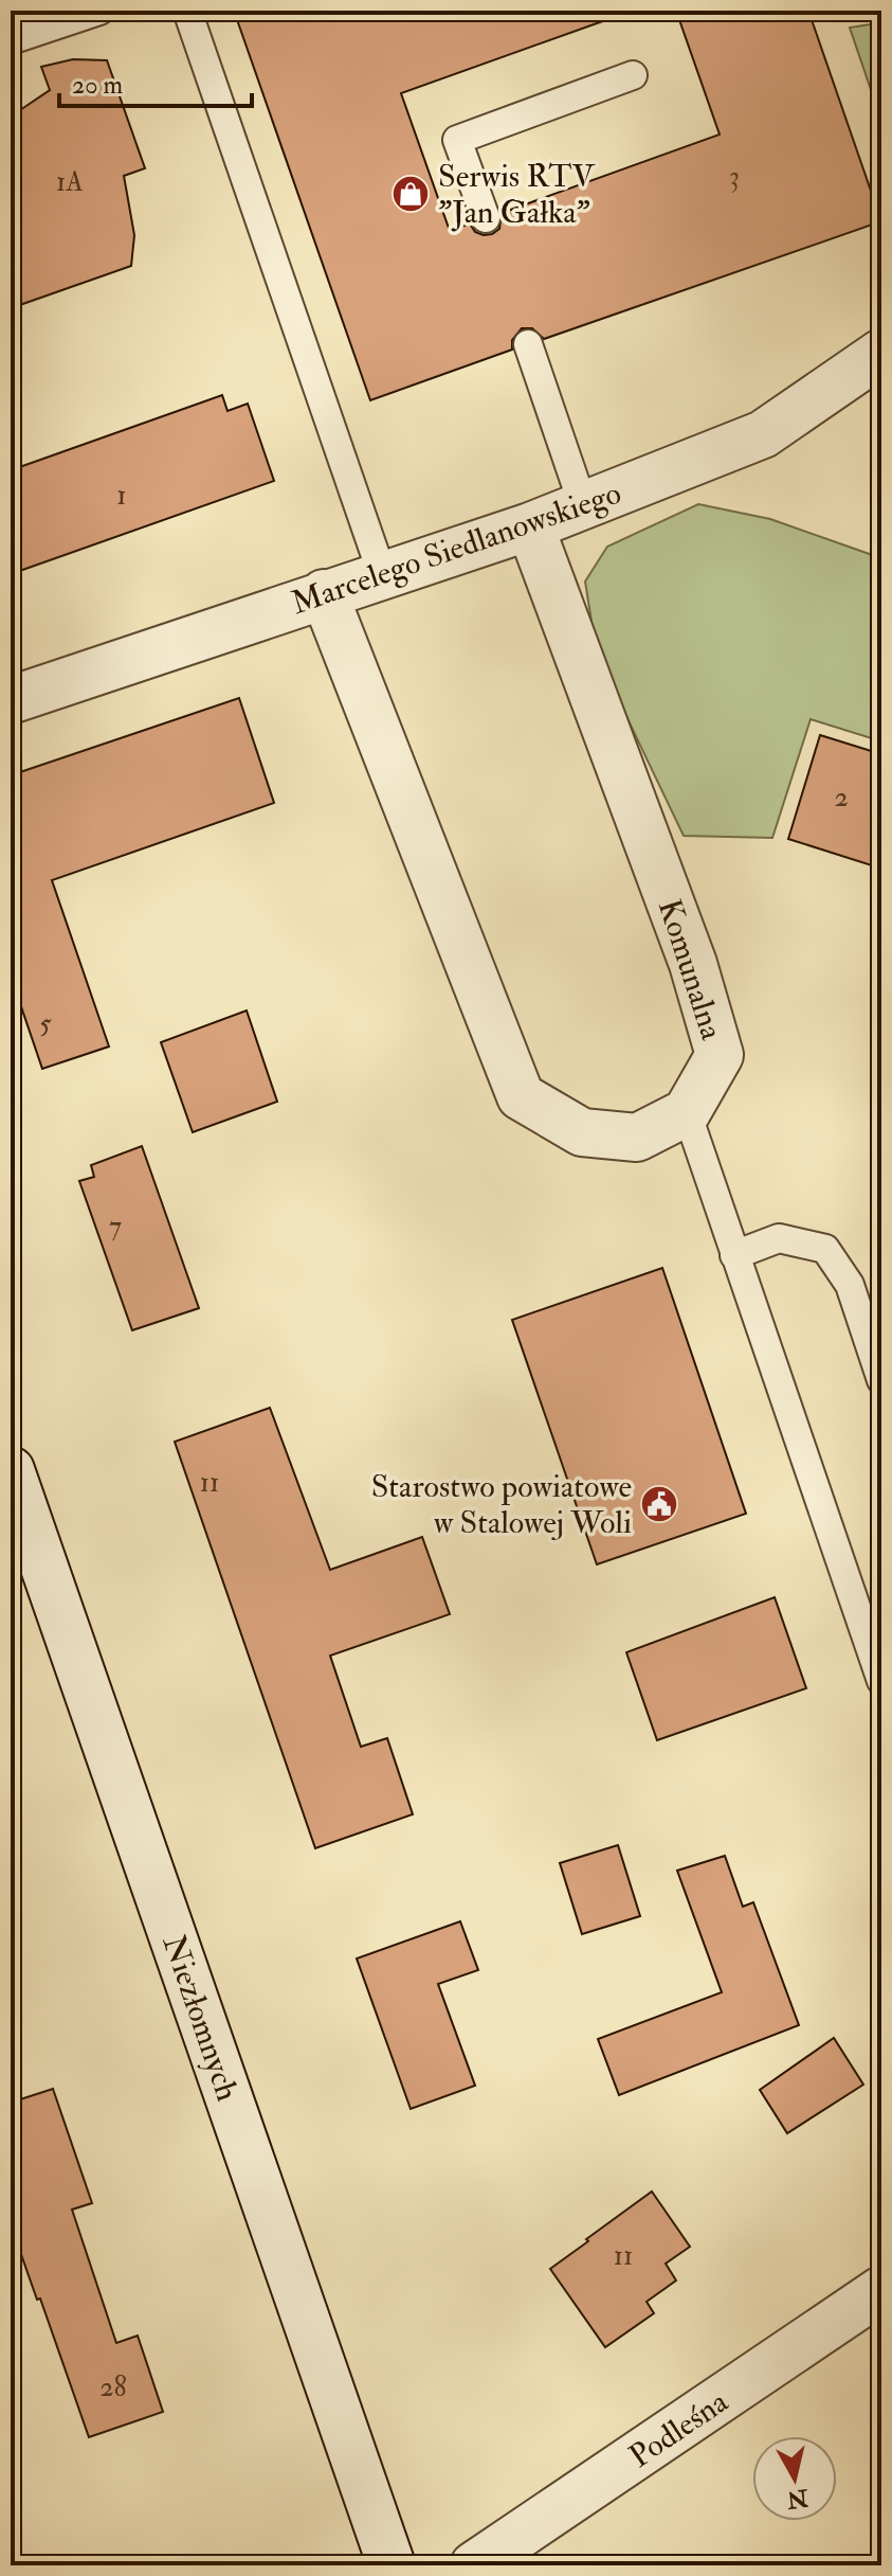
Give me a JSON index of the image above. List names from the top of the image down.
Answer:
{
  "streets": {
    "street": [
      "Marcelego Siedlanowskiego",
      "Komunalna",
      "Niezłomnych",
      "Podleśna"
    ]
  },
  "crossings": [
    ["Marcelego Siedlanowskiego", "Komunalna"]
  ],
  "places": {
    "shop": ["Serwis RTV \"Jan Gałka\""],
    "public building": ["Starostwo powiatowe w Stalowej Woli"]
  },
  "house_numbers": [
    "3",
    "1A",
    "1",
    "2",
    "5",
    "7",
    "11",
    "11",
    "28"
  ],
  "scale_bar": "20 m",
  "north": "bottom"
}
